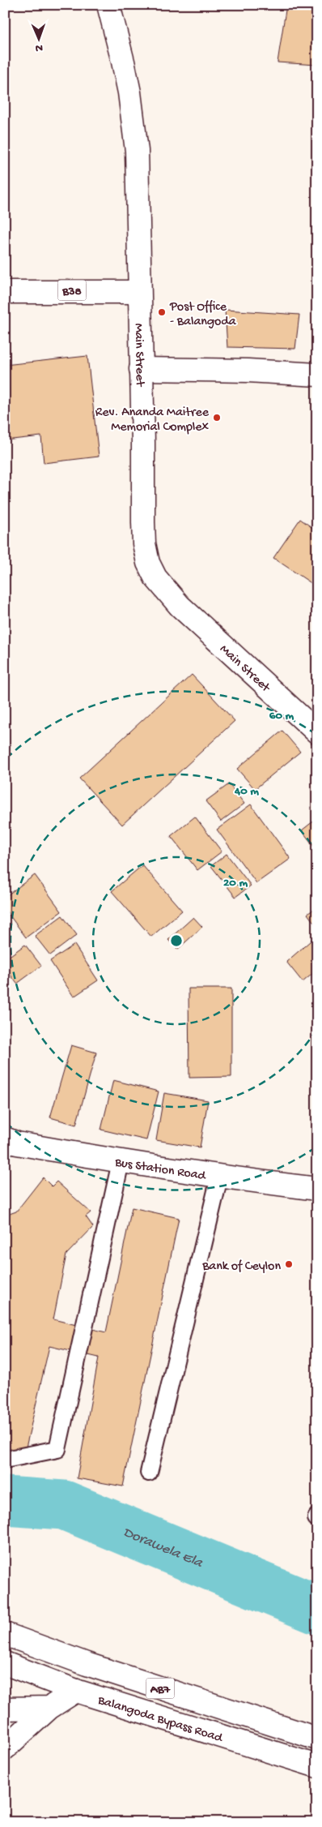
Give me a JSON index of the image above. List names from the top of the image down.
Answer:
{
  "streets": {
    "main road": [
      "B38",
      "Main Street",
      "Bus Station Road",
      "AB7",
      "Balangoda Bypass Road"
    ]
  },
  "crossings": [
    ["B38", "Main Street"]
  ],
  "water": ["Dorawela Ela"],
  "places": ["Post Office - Balangoda", "Rev. Ananda Maitree Memorial Complex", "Bank of Ceylon"],
  "north": "bottom",
  "rings": ["60 m", "40 m", "20 m"]
}
